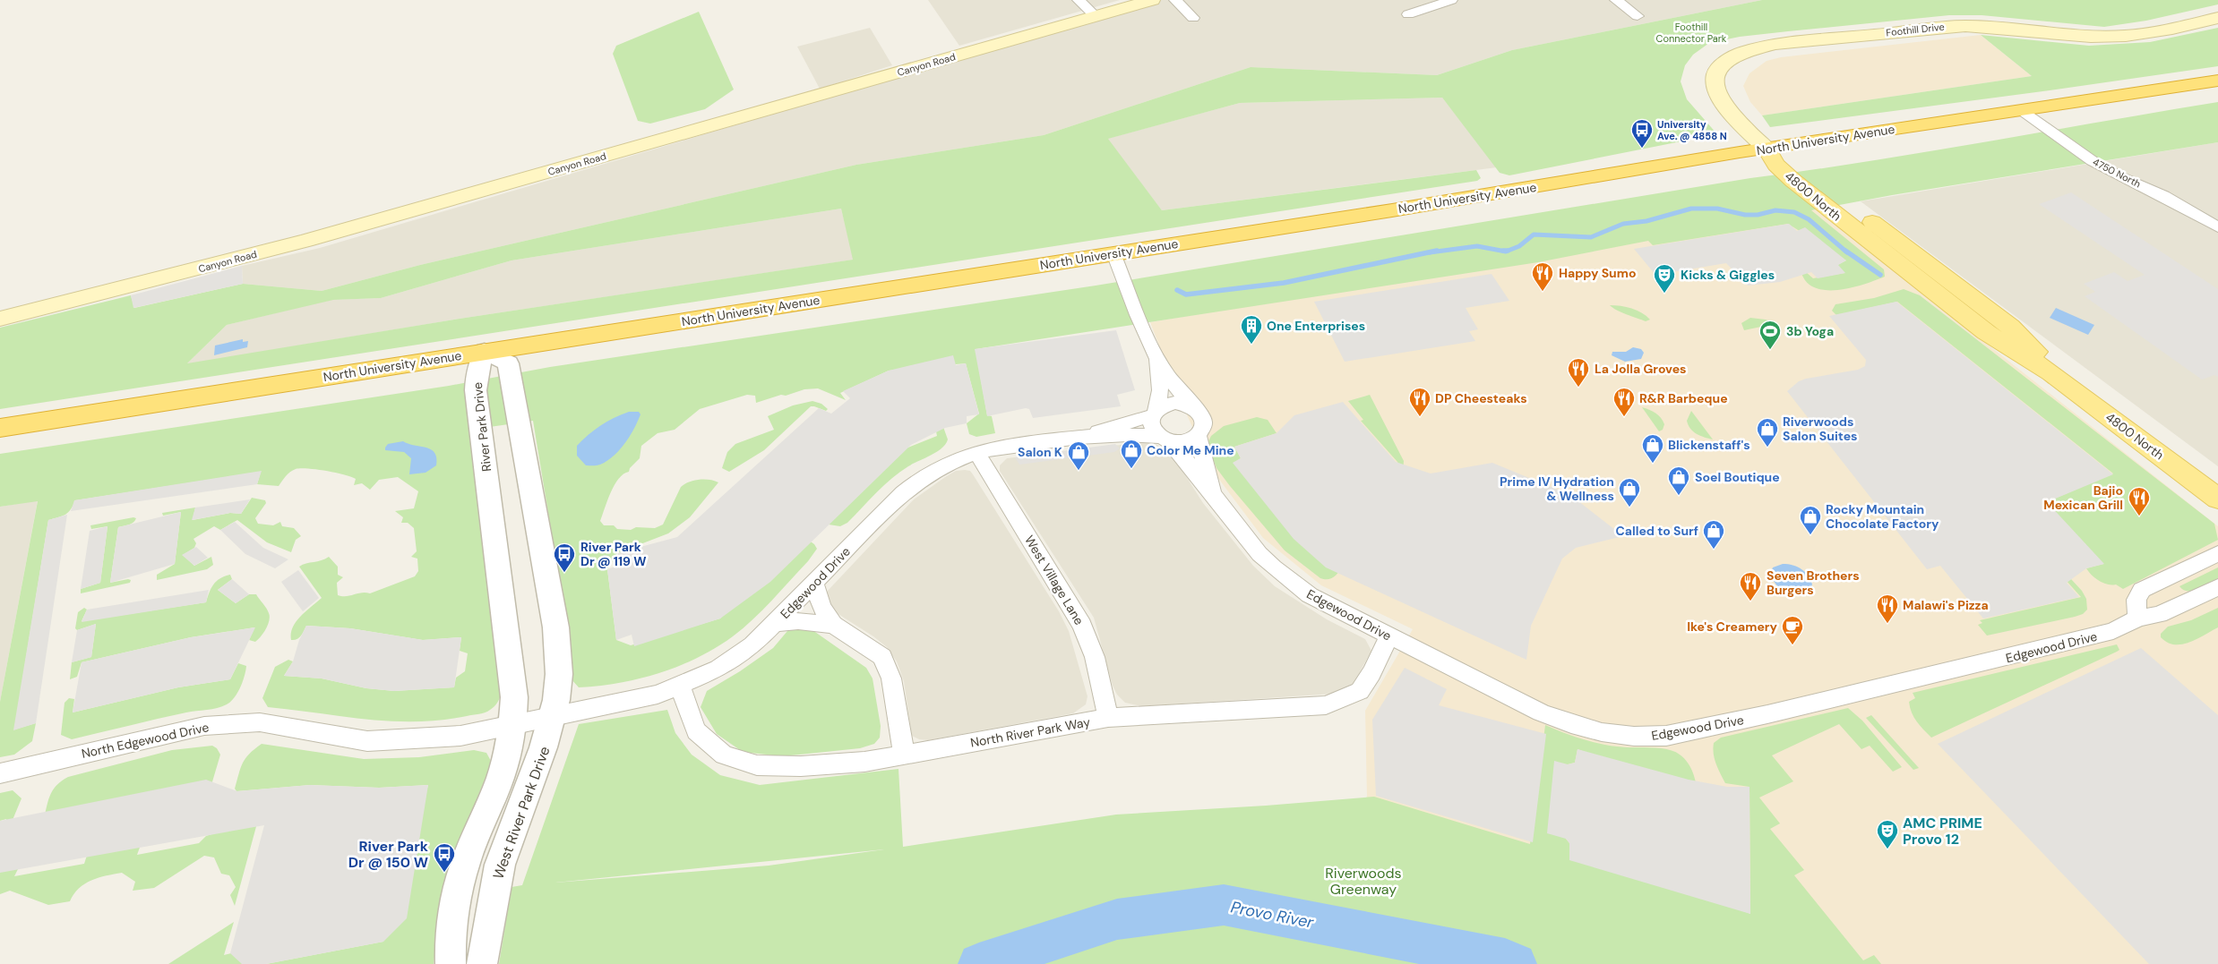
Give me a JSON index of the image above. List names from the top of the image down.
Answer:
{
  "streets": {
    "highway": ["North University Avenue"],
    "main road": ["Foothill Drive", "Canyon Road", "4800 North"],
    "street": [
      "4750 North",
      "River Park Drive",
      "West Village Lane",
      "Edgewood Drive",
      "North River Park Way",
      "North Edgewood Drive",
      "West River Park Drive"
    ]
  },
  "crossings": [
    ["Foothill Drive", "North University Avenue"],
    ["Foothill Drive", "4800 North"],
    ["North University Avenue", "4750 North"],
    ["North University Avenue", "4800 North"],
    ["North University Avenue", "River Park Drive"],
    ["River Park Drive", "Edgewood Drive"],
    ["River Park Drive", "North Edgewood Drive"],
    ["River Park Drive", "West River Park Drive"],
    ["West Village Lane", "Edgewood Drive"],
    ["West Village Lane", "North River Park Way"],
    ["Edgewood Drive", "North River Park Way"],
    ["Edgewood Drive", "North Edgewood Drive"],
    ["Edgewood Drive", "West River Park Drive"],
    ["North Edgewood Drive", "West River Park Drive"]
  ],
  "water": ["Provo River"],
  "parks": ["Foothill Connector Park", "Riverwoods Greenway"],
  "places": {
    "bus stop": ["University Ave. @ 4858 N", "River Park Dr @ 119 W", "River Park Dr @ 150 W"],
    "restaurant": [
      "Happy Sumo",
      "La Jolla Groves",
      "DP Cheesteaks",
      "R&R Barbeque",
      "Bajio Mexican Grill",
      "Seven Brothers Burgers",
      "Malawi's Pizza"
    ],
    "theatre": ["Kicks & Giggles", "AMC PRIME Provo 12"],
    "building": ["One Enterprises"],
    "sports": ["3b Yoga"],
    "shop": [
      "Riverwoods Salon Suites",
      "Blickenstaff's",
      "Color Me Mine",
      "Salon K",
      "Soel Boutique",
      "Prime IV Hydration & Wellness",
      "Rocky Mountain Chocolate Factory",
      "Called to Surf"
    ],
    "cafe": ["Ike's Creamery"]
  }
}
